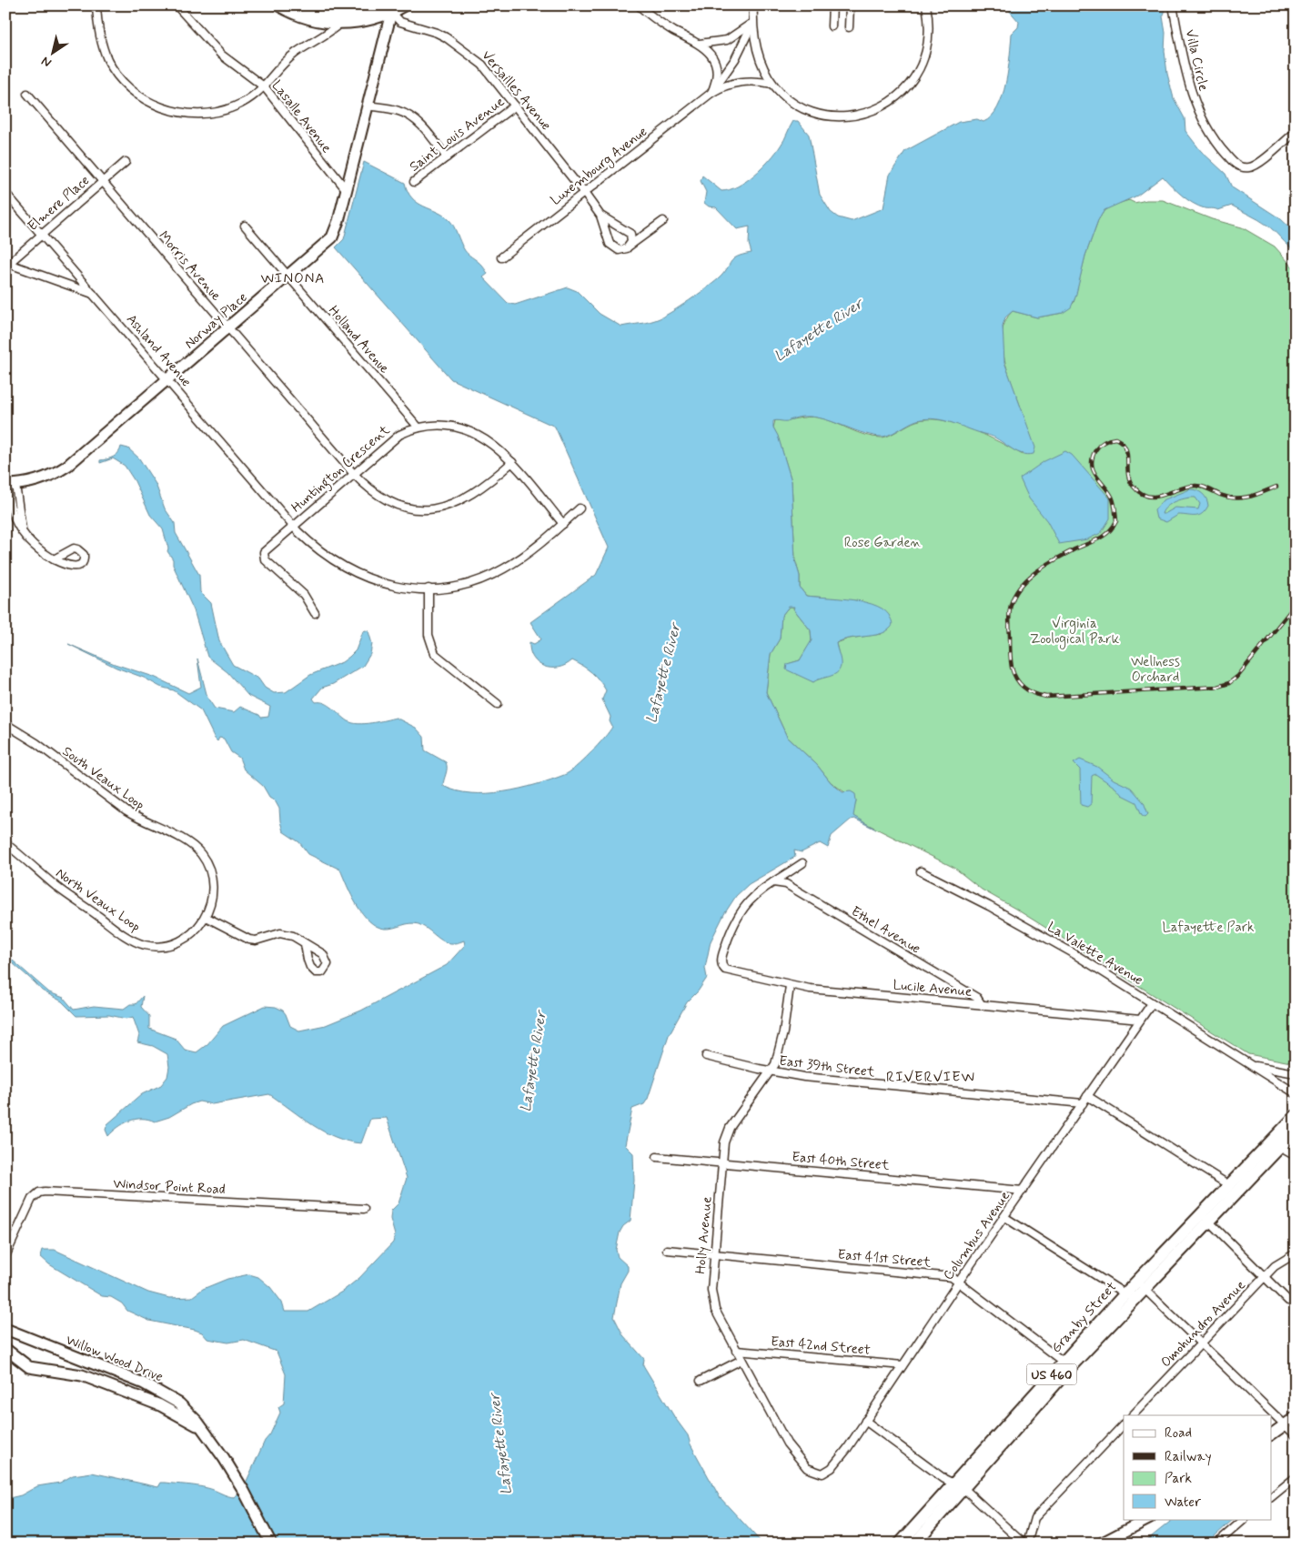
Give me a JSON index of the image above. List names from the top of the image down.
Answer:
{
  "streets": {
    "main road": ["Granby Street", "US 460"],
    "street": [
      "Villa Circle",
      "Versailles Avenue",
      "Lasalle Avenue",
      "Saint Louis Avenue",
      "Luxembourg Avenue",
      "Elmere Place",
      "Morris Avenue",
      "Norway Place",
      "Holland Avenue",
      "Ashland Avenue",
      "Huntington Crescent",
      "South Veaux Loop",
      "North Veaux Loop",
      "Ethel Avenue",
      "La Valette Avenue",
      "Lucile Avenue",
      "East 39th Street",
      "East 40th Street",
      "Windsor Point Road",
      "Holly Avenue",
      "Columbus Avenue",
      "East 41st Street",
      "Omohundro Avenue",
      "East 42nd Street",
      "Willow Wood Drive"
    ]
  },
  "crossings": [
    ["Versailles Avenue", "Saint Louis Avenue"],
    ["Versailles Avenue", "Luxembourg Avenue"],
    ["Versailles Avenue", "Norway Place"],
    ["Lasalle Avenue", "Norway Place"],
    ["Elmere Place", "Morris Avenue"],
    ["Elmere Place", "Ashland Avenue"],
    ["Morris Avenue", "Norway Place"],
    ["Morris Avenue", "Huntington Crescent"],
    ["Norway Place", "Holland Avenue"],
    ["Norway Place", "Ashland Avenue"],
    ["Holland Avenue", "Huntington Crescent"],
    ["Ashland Avenue", "Huntington Crescent"],
    ["South Veaux Loop", "North Veaux Loop"],
    ["Ethel Avenue", "Lucile Avenue"],
    ["La Valette Avenue", "Columbus Avenue"],
    ["Lucile Avenue", "Holly Avenue"],
    ["Lucile Avenue", "Columbus Avenue"],
    ["East 39th Street", "Holly Avenue"],
    ["East 39th Street", "Columbus Avenue"],
    ["East 40th Street", "Holly Avenue"],
    ["East 40th Street", "Columbus Avenue"],
    ["Holly Avenue", "Columbus Avenue"],
    ["Holly Avenue", "East 41st Street"],
    ["Holly Avenue", "East 42nd Street"],
    ["Columbus Avenue", "East 41st Street"],
    ["Columbus Avenue", "East 42nd Street"],
    ["East 41st Street", "Granby Street"]
  ],
  "districts": ["WINONA", "RIVERVIEW"],
  "water": ["Lafayette River"],
  "parks": [
    "Rose Garden",
    "Virginia Zoological Park",
    "Wellness Orchard",
    "Lafayette Park"
  ],
  "legend": [
    "Road",
    "Railway",
    "Park",
    "Water"
  ],
  "north": "bottom left"
}
